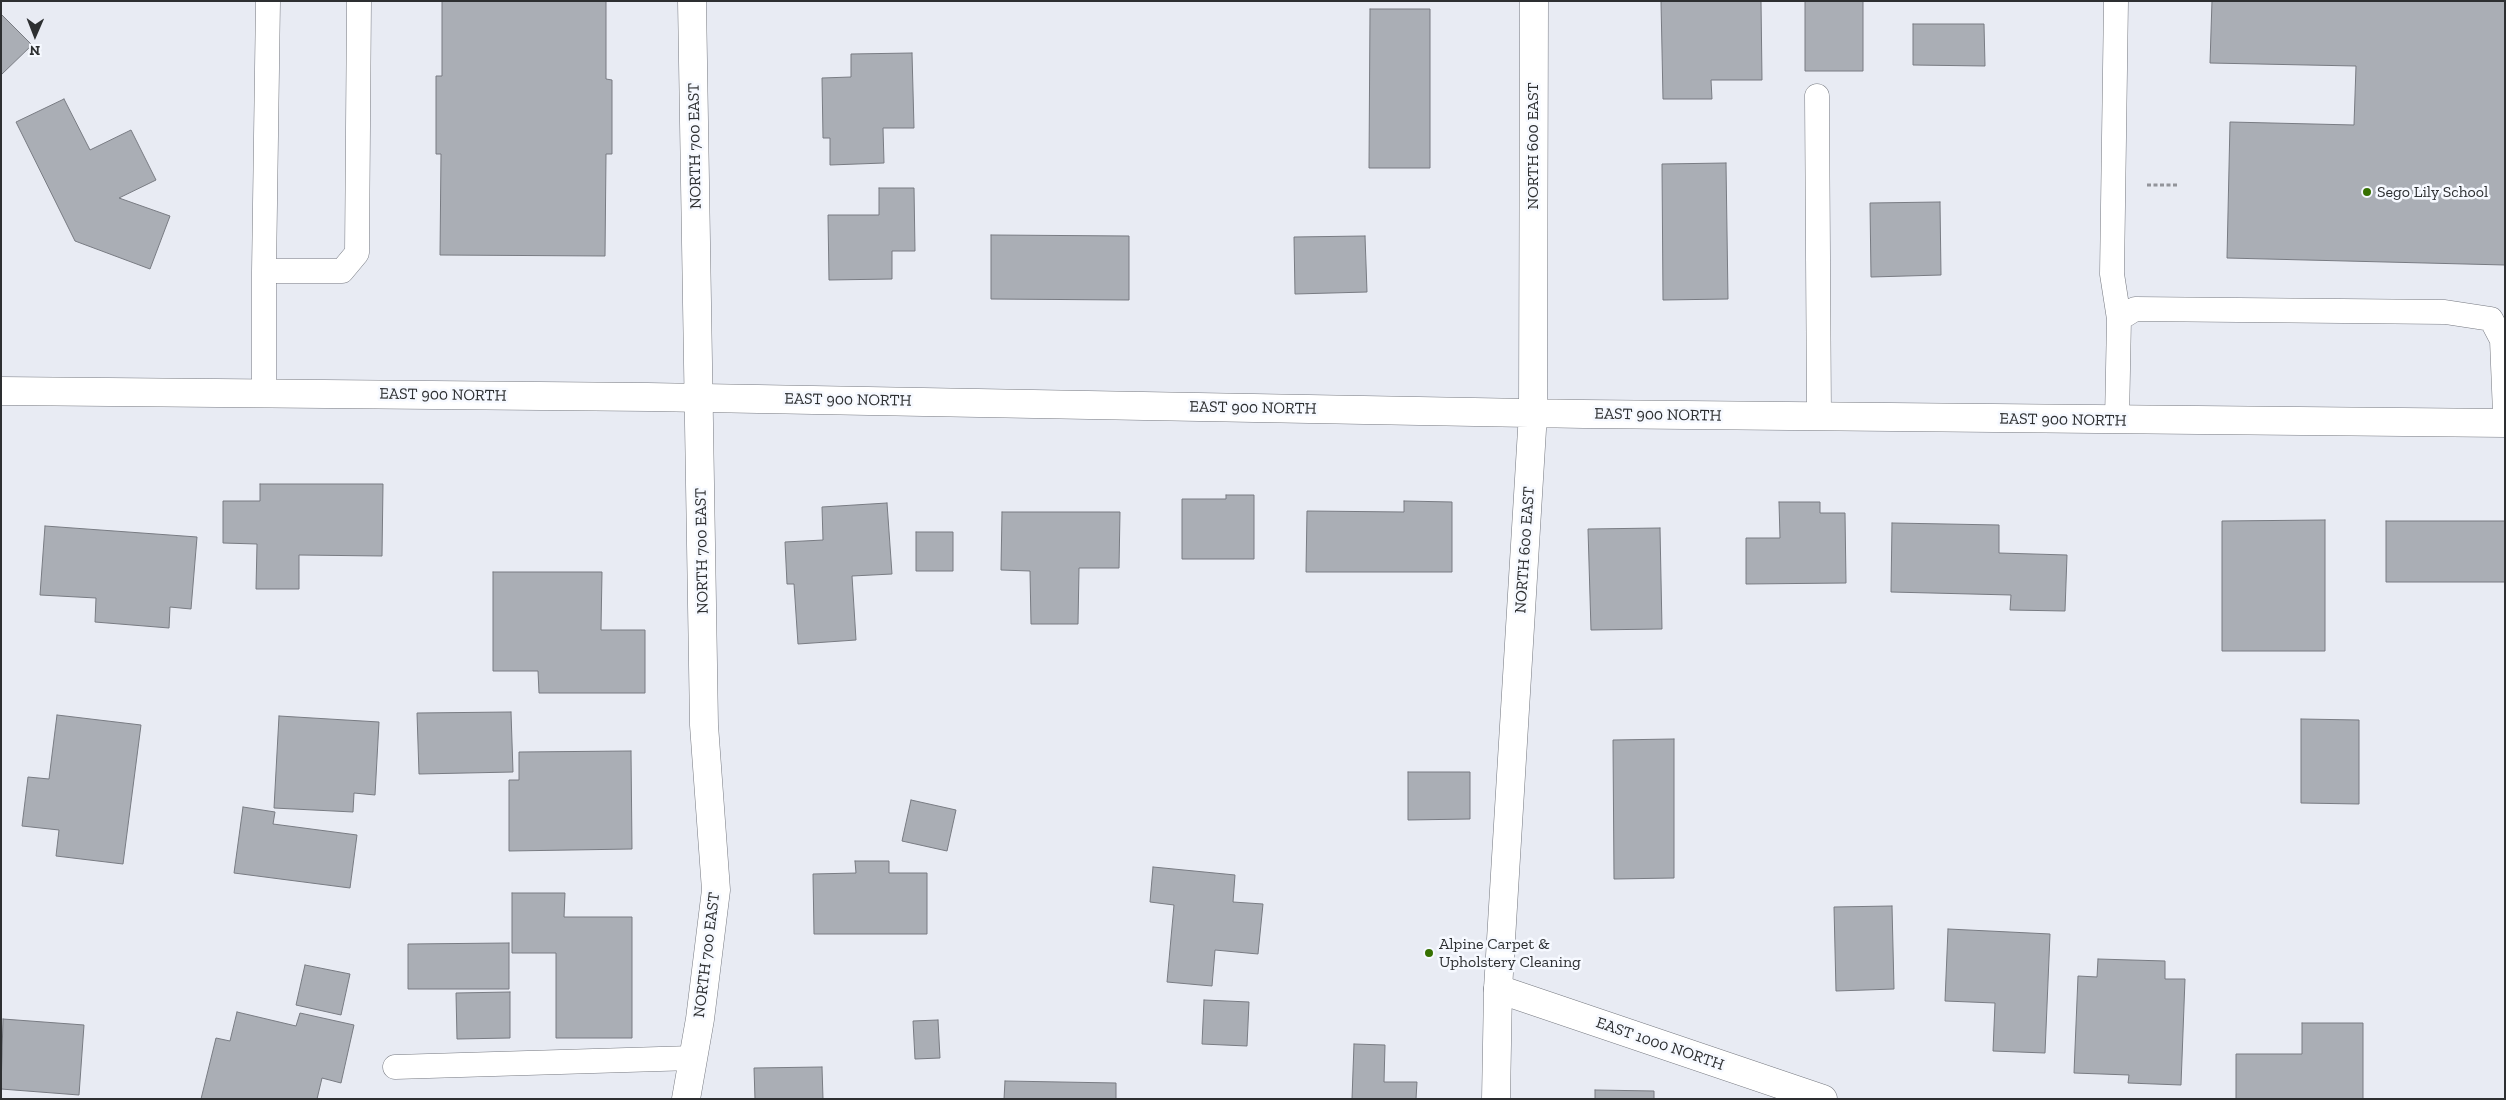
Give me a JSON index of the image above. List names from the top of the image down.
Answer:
{
  "streets": {
    "street": [
      "NORTH 700 EAST",
      "NORTH 600 EAST",
      "EAST 900 NORTH",
      "EAST 1000 NORTH"
    ]
  },
  "crossings": [
    ["NORTH 700 EAST", "EAST 900 NORTH"],
    ["NORTH 600 EAST", "EAST 900 NORTH"],
    ["NORTH 600 EAST", "EAST 1000 NORTH"]
  ],
  "places": ["Sego Lily School", "Alpine Carpet & Upholstery Cleaning"],
  "north": "bottom"
}
